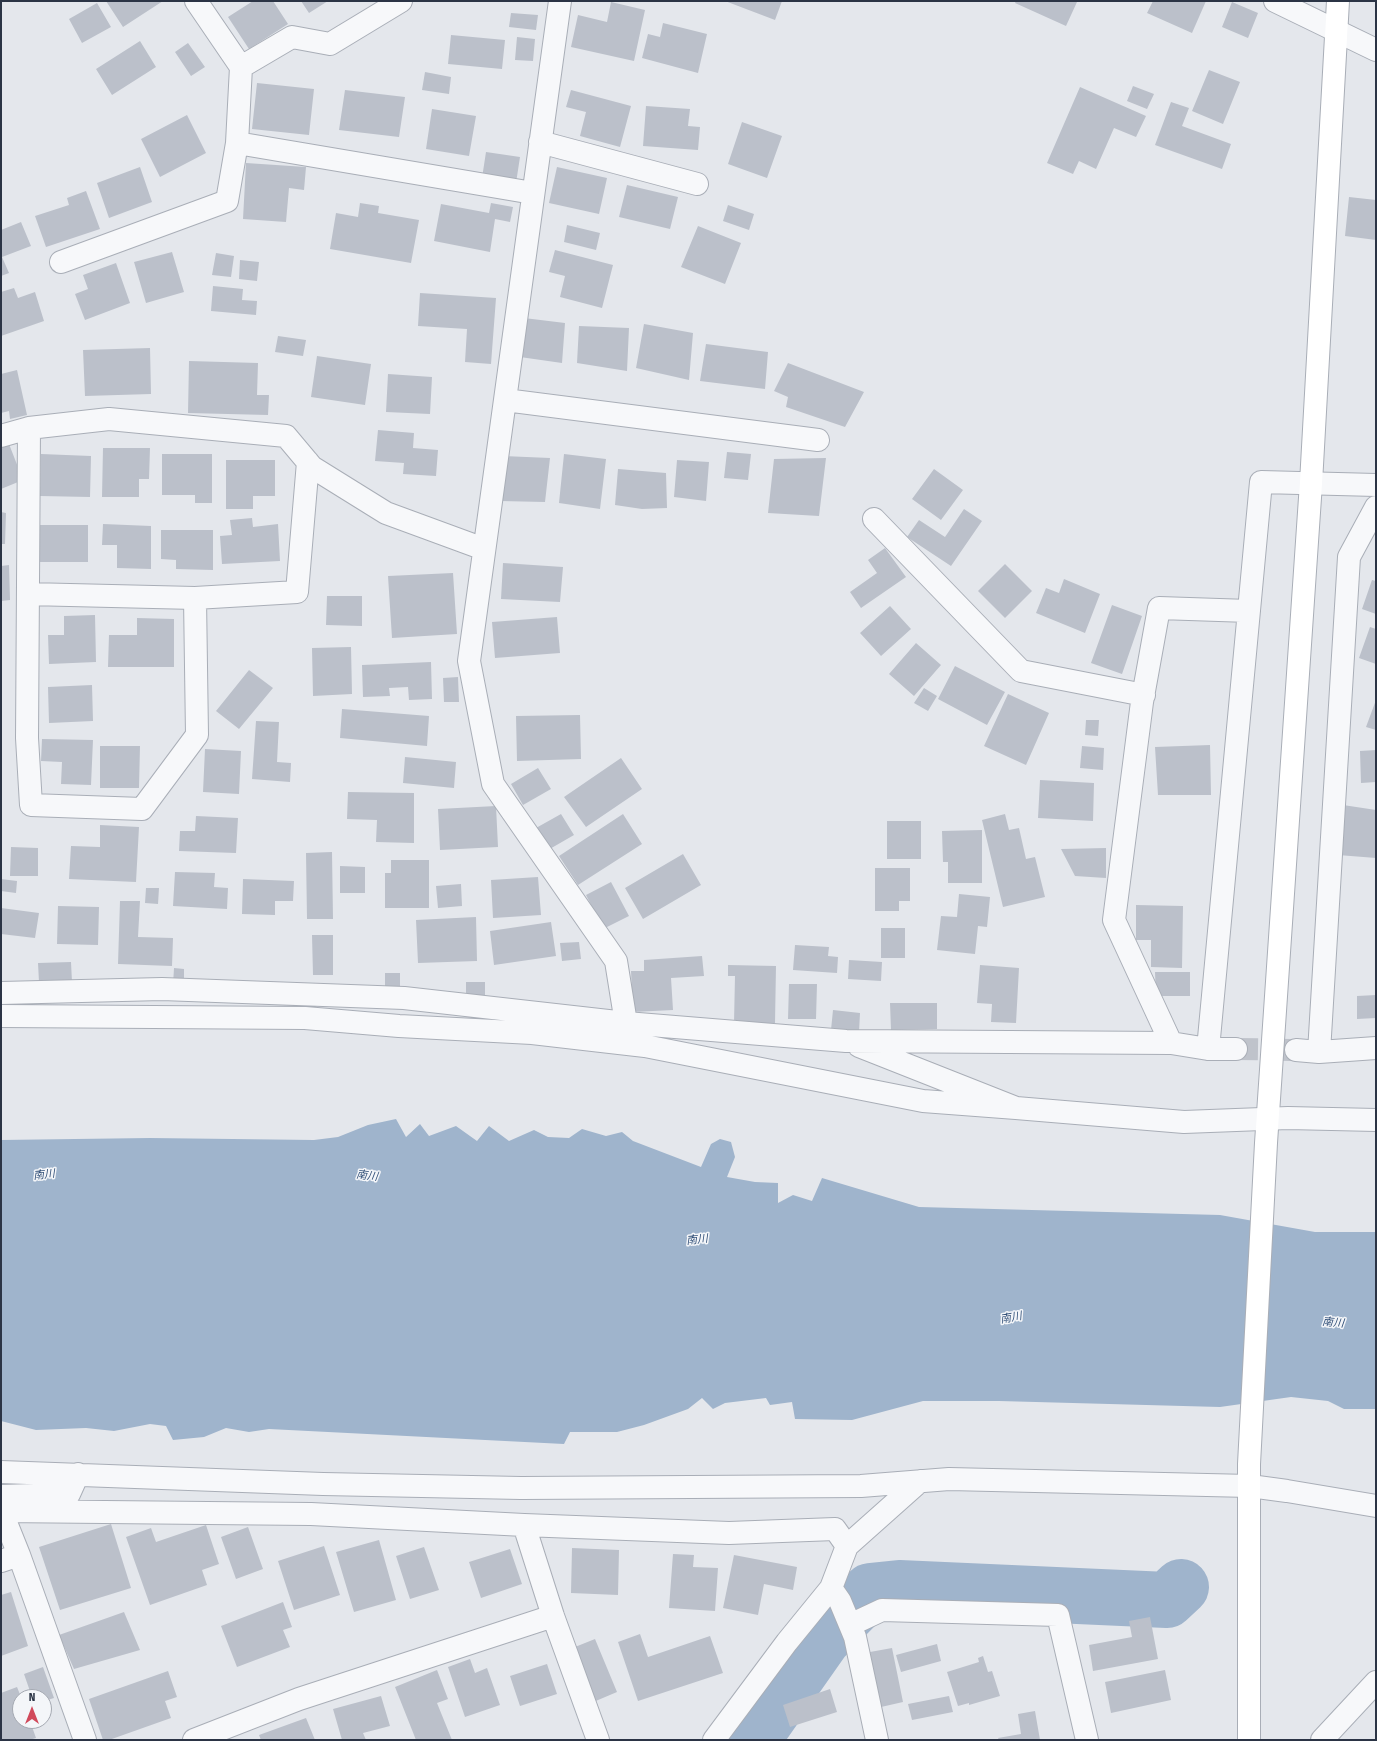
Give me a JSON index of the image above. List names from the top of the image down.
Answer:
{
  "water": ["南川"],
  "north": "top"
}
